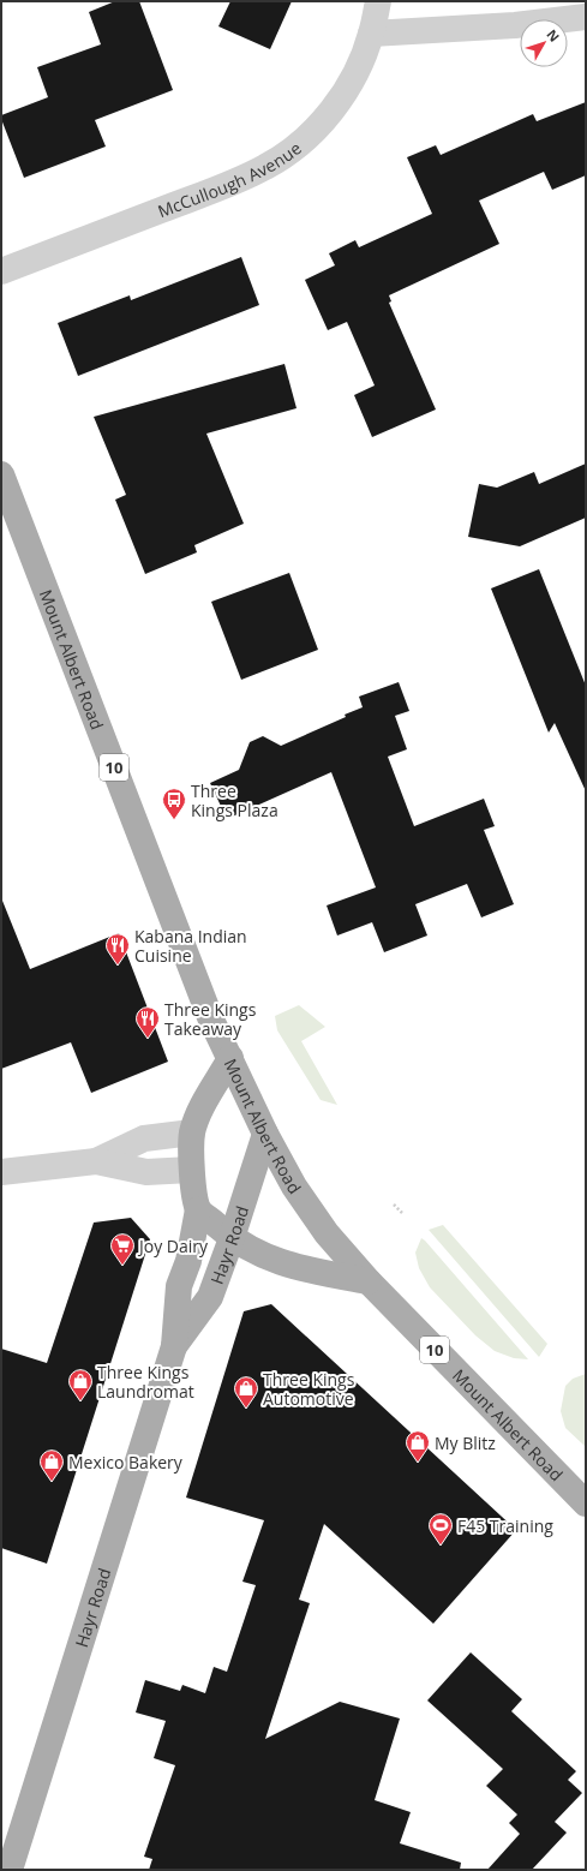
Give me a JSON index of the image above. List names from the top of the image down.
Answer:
{
  "streets": {
    "main road": ["Mount Albert Road", "10", "Hayr Road"],
    "street": ["McCullough Avenue"]
  },
  "crossings": [
    ["Mount Albert Road", "Hayr Road"]
  ],
  "places": {
    "bus stop": ["Three Kings Plaza"],
    "restaurant": ["Kabana Indian Cuisine", "Three Kings Takeaway"],
    "supermarket": ["Joy Dairy"],
    "shop": [
      "Three Kings Laundromat",
      "Three Kings Automotive",
      "My Blitz",
      "Mexico Bakery"
    ],
    "sports": ["F45 Training"]
  },
  "north": "top right"
}
